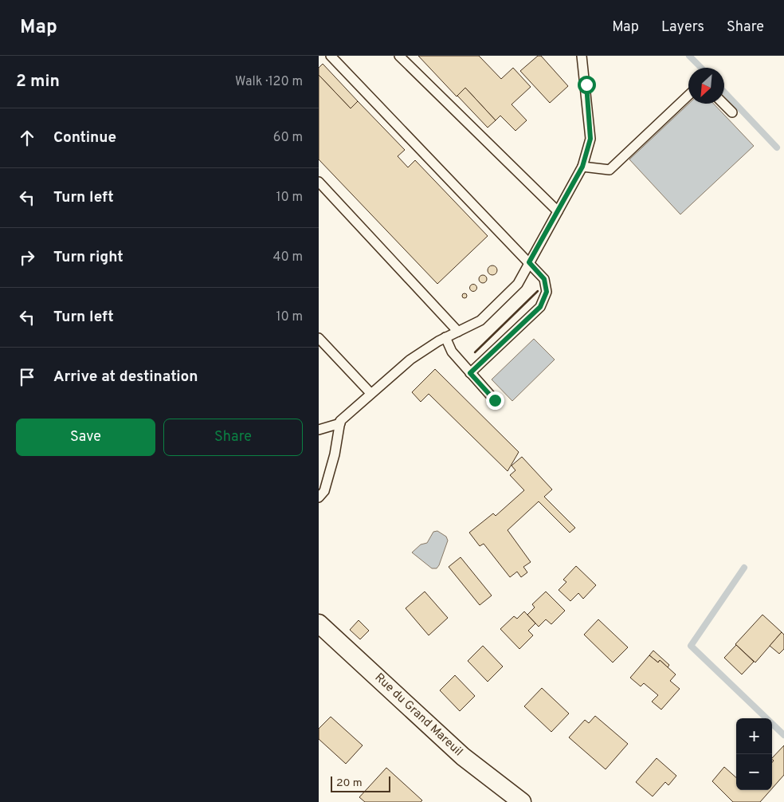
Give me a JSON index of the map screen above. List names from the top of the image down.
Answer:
{
  "streets": {
    "street": ["Rue du Grand Mareuil"]
  },
  "scale_bar": "20 m",
  "north": "bottom left",
  "page": {
    "header": "Map",
    "nav": ["Map", "Layers", "Share"],
    "heading": ["2 min", "Walk · 120 m"],
    "list": [
      ["Continue", "60 m"],
      ["Turn left", "10 m"],
      ["Turn right", "40 m"],
      ["Turn left", "10 m"],
      "Arrive at destination"
    ],
    "buttons": ["Save", "Share"],
    "map_buttons": ["+", "−"],
    "scale": "20 m"
  }
}
